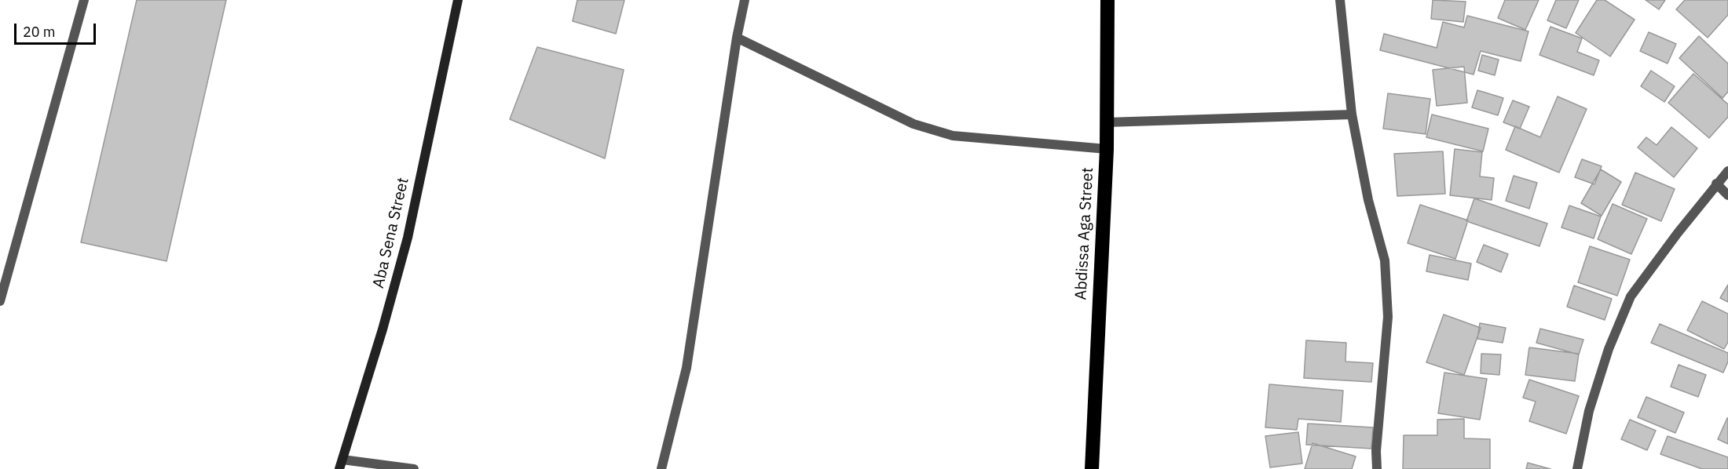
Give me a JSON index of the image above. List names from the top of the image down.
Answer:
{
  "streets": {
    "highway": ["Abdissa Aga Street"],
    "street": ["Aba Sena Street"]
  },
  "scale_bar": "20 m"
}
